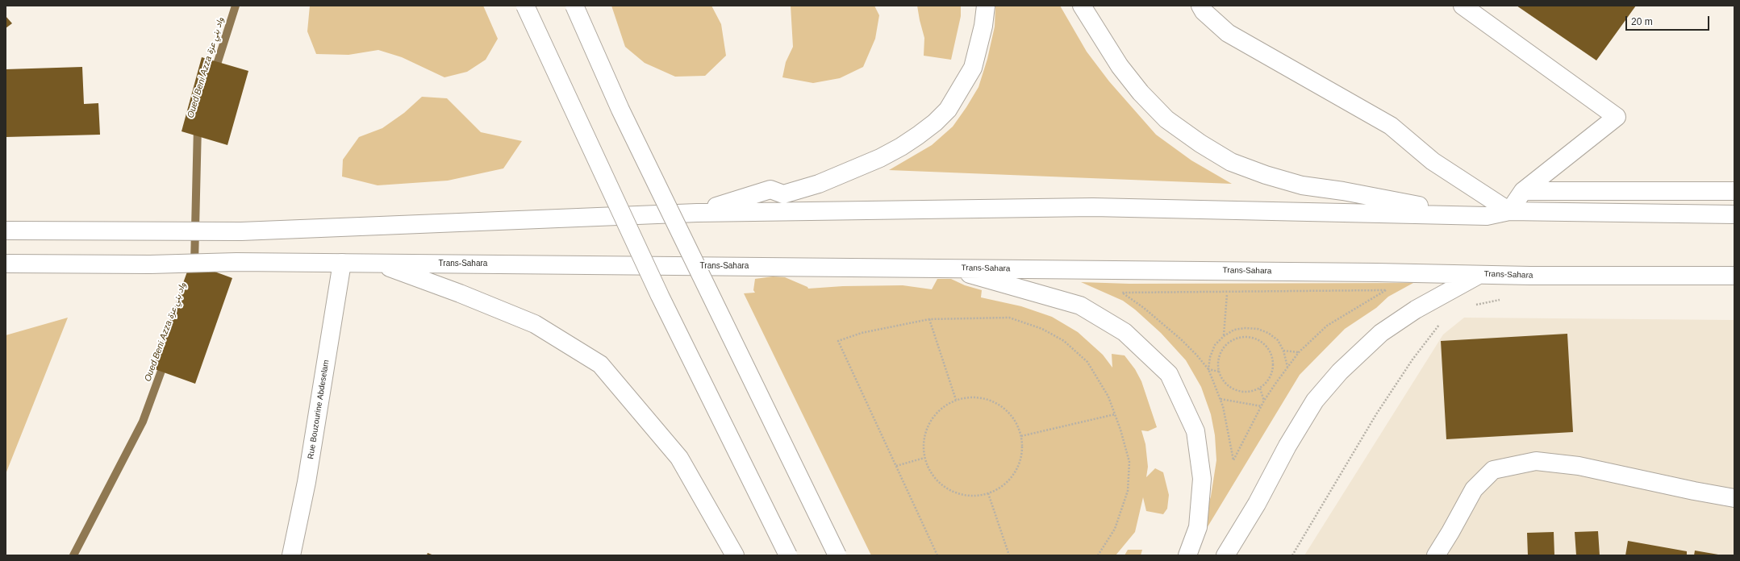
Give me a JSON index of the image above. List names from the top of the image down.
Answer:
{
  "streets": {
    "main road": ["Trans-Sahara", "Rue Bouzourine Abdeselam"]
  },
  "crossings": [
    ["Trans-Sahara", "Rue Bouzourine Abdeselam"]
  ],
  "water": ["Oued Beni Azza واد بني عزة"],
  "scale_bar": "20 m"
}
